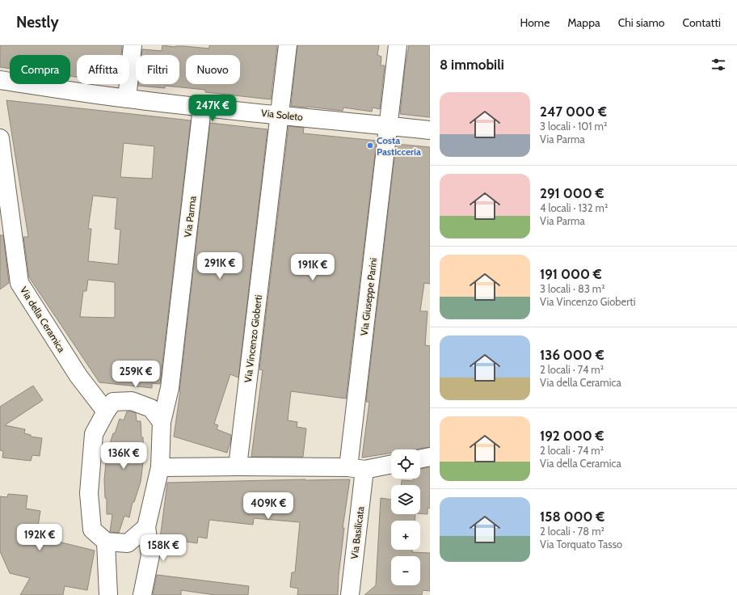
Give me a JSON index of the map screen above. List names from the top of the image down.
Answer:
{
  "streets": {
    "street": [
      "Via Soleto",
      "Via Parma",
      "Via Giuseppe Parini",
      "Via della Ceramica",
      "Via Vincenzo Gioberti",
      "Via Basilicata"
    ]
  },
  "crossings": [
    ["Via Soleto", "Via Parma"],
    ["Via Soleto", "Via Giuseppe Parini"],
    ["Via Soleto", "Via Vincenzo Gioberti"],
    ["Via Giuseppe Parini", "Via Basilicata"]
  ],
  "places": ["Costa Pasticceria"],
  "page": {
    "header": "Nestly",
    "nav": [
      "Home",
      "Mappa",
      "Chi siamo",
      "Contatti"
    ],
    "heading": "8 immobili",
    "chip": [
      "Compra",
      "Affitta",
      "Filtri",
      "Nuovo"
    ],
    "list": [
      {
        "name": "247 000 €",
        "note": "3 locali · 101 m² · Via Parma"
      },
      {
        "name": "291 000 €",
        "note": "4 locali · 132 m² · Via Parma"
      },
      {
        "name": "191 000 €",
        "note": "3 locali · 83 m² · Via Vincenzo Gioberti"
      },
      {
        "name": "136 000 €",
        "note": "2 locali · 74 m² · Via della Ceramica"
      },
      {
        "name": "192 000 €",
        "note": "2 locali · 74 m² · Via della Ceramica"
      },
      {
        "name": "158 000 €",
        "note": "2 locali · 78 m² · Via Torquato Tasso"
      }
    ],
    "price": [
      "247K €",
      "291K €",
      "191K €",
      "259K €",
      "136K €",
      "409K €",
      "192K €",
      "158K €"
    ],
    "map_buttons": ["+", "−"]
  }
}
